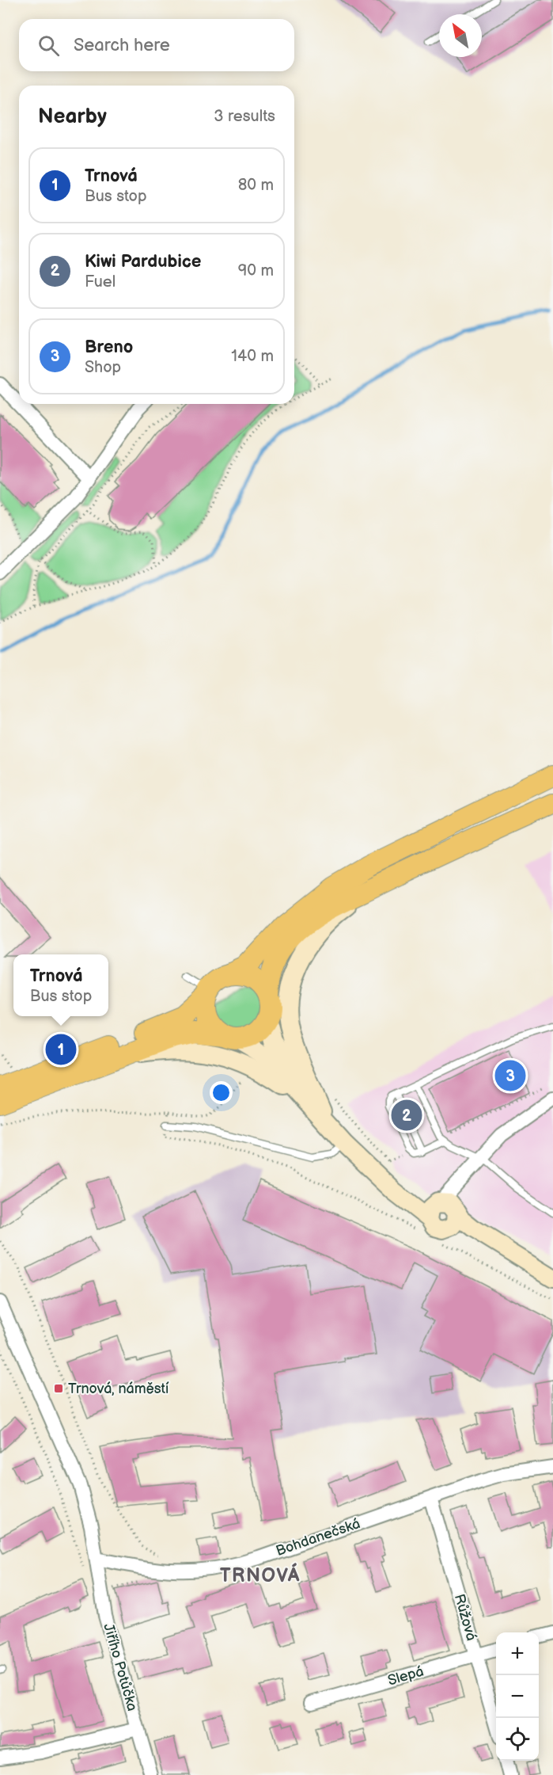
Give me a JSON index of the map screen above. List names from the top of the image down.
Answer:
{
  "streets": {
    "street": [
      "Bohdanečská",
      "Růžová",
      "Jiřího Potůčka",
      "Slepá"
    ]
  },
  "crossings": [
    ["Bohdanečská", "Růžová"],
    ["Bohdanečská", "Jiřího Potůčka"],
    ["Růžová", "Slepá"]
  ],
  "districts": ["TRNOVÁ"],
  "places": {
    "transit": ["Trnová, náměstí"]
  },
  "north": "top left",
  "page": {
    "search": "Search here",
    "heading": ["Nearby", "3 results"],
    "list": [
      {
        "mark": "1",
        "name": "Trnová",
        "note": "Bus stop",
        "value": "80 m"
      },
      {
        "mark": "2",
        "name": "Kiwi Pardubice",
        "note": "Fuel",
        "value": "90 m"
      },
      {
        "mark": "3",
        "name": "Breno",
        "note": "Shop",
        "value": "140 m"
      }
    ],
    "popup": ["Trnová", "Bus stop"],
    "pins": ["1", "3", "2"],
    "map_buttons": ["+", "−"]
  }
}
